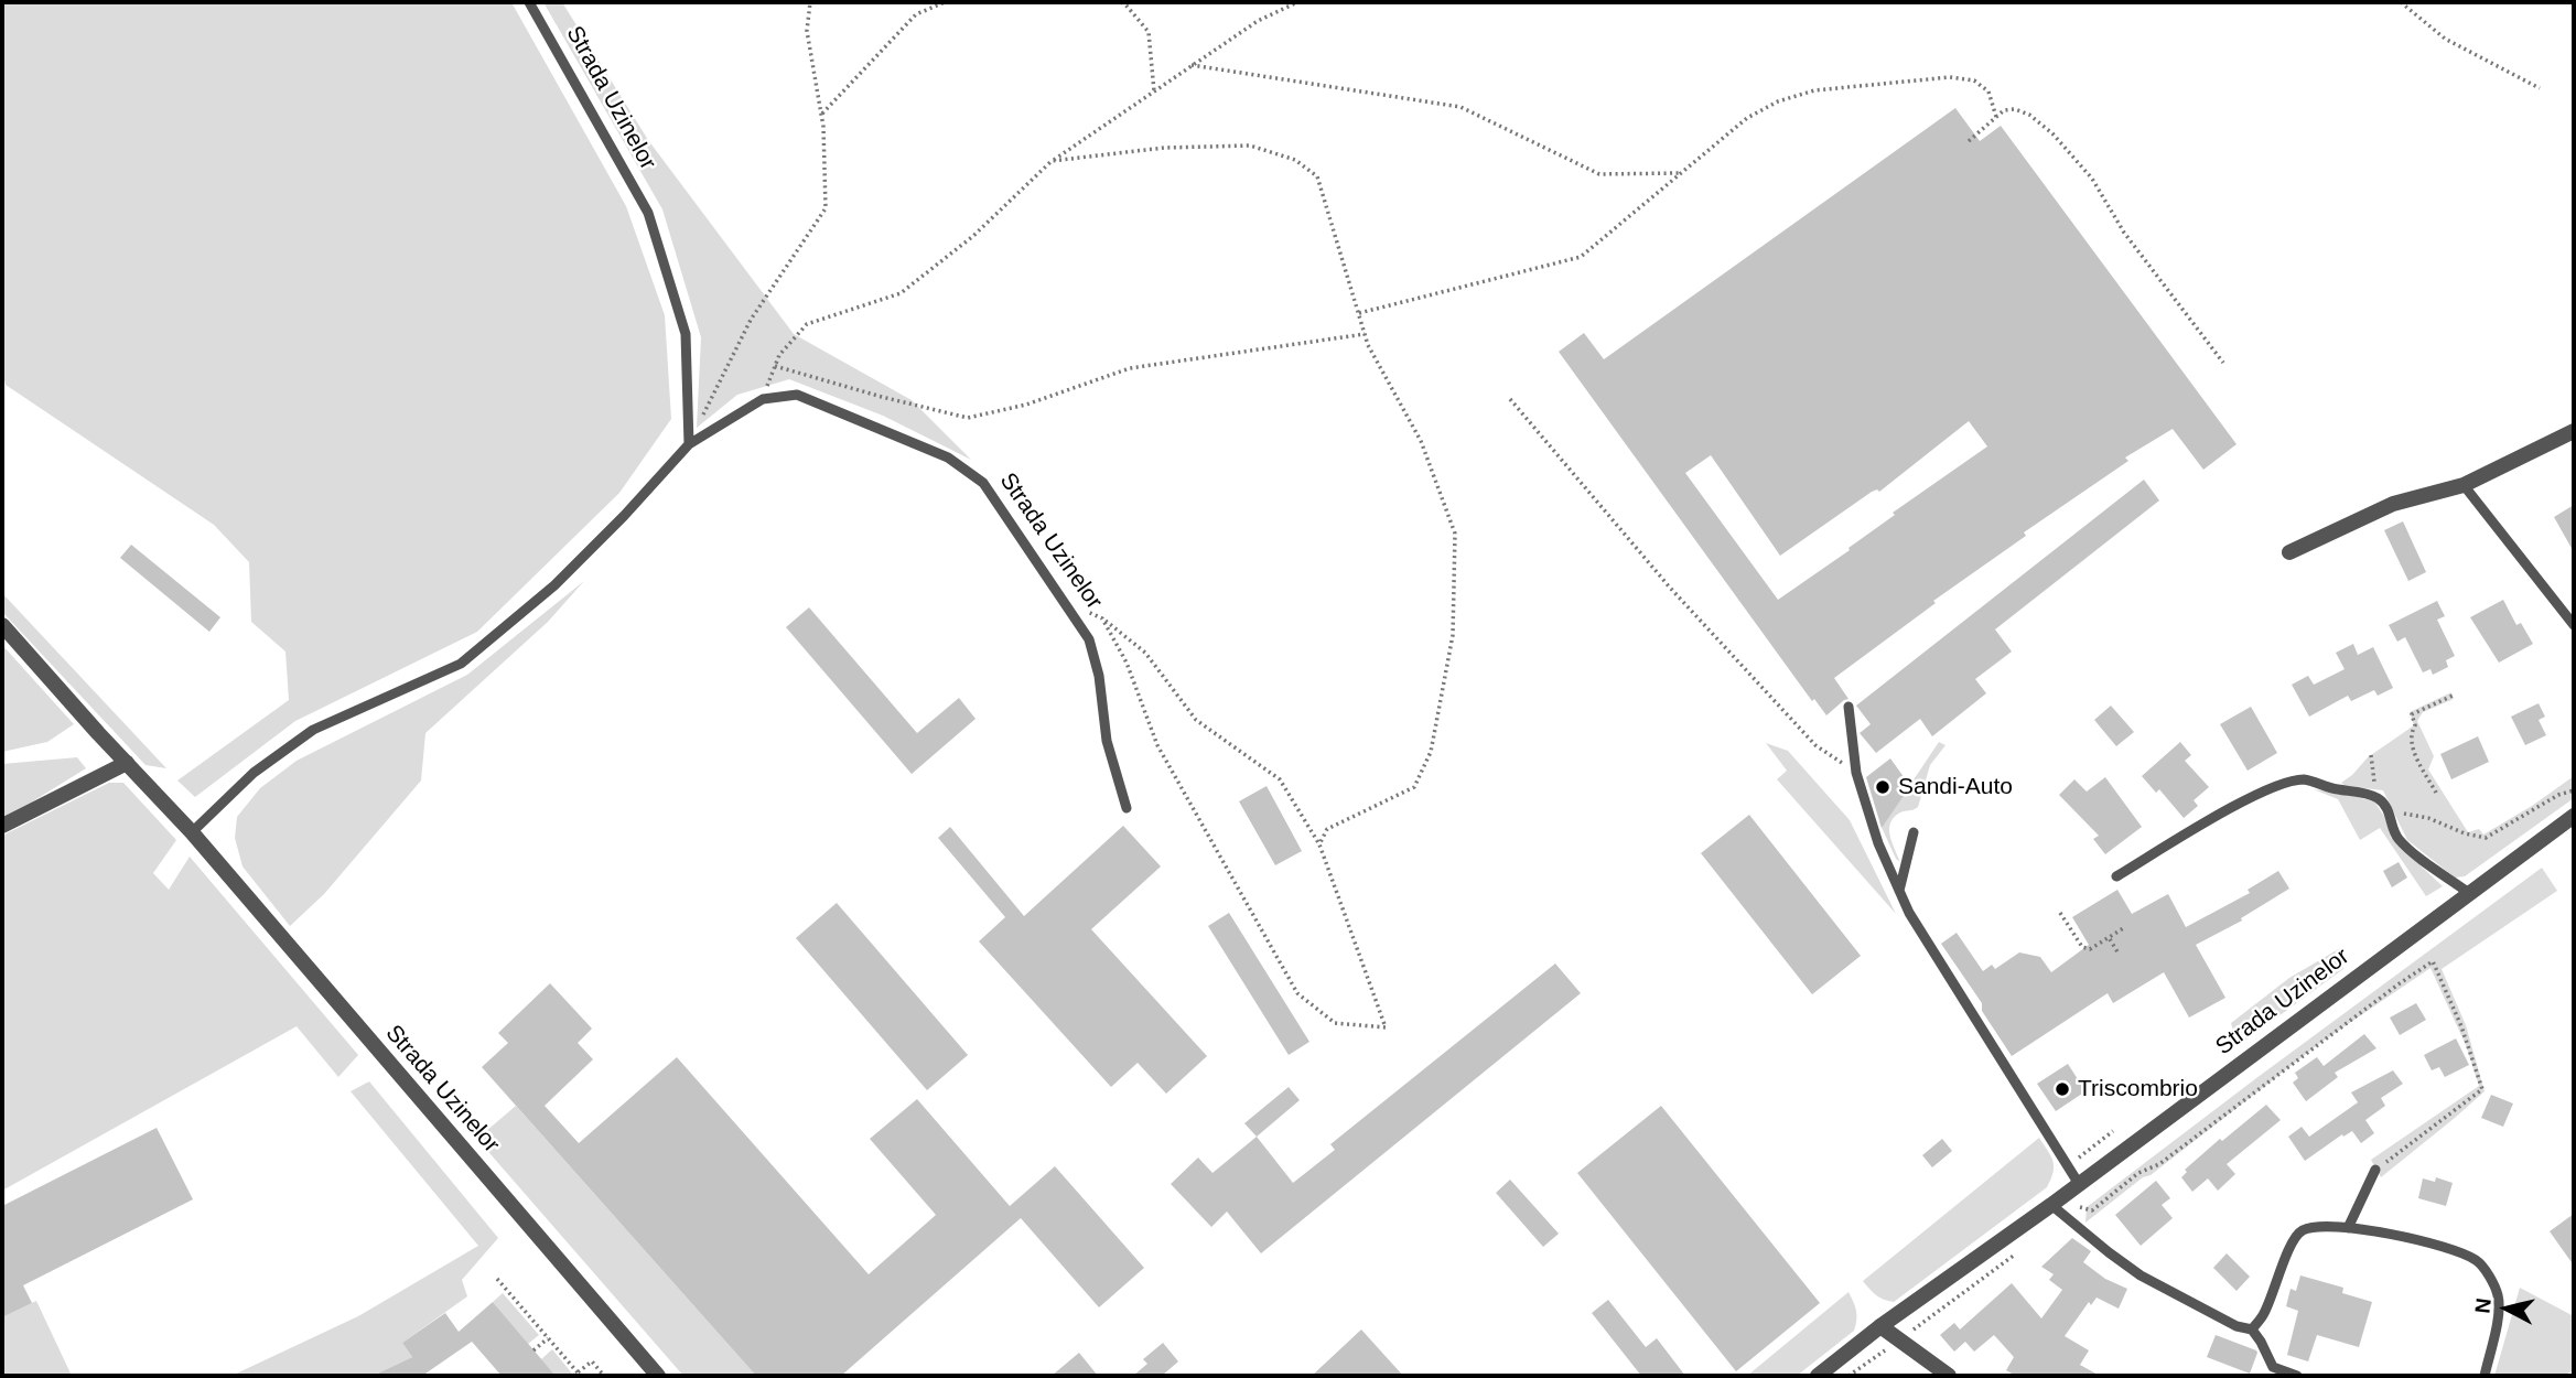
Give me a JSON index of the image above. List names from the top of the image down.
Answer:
{
  "streets": {
    "street": ["Strada Uzinelor"]
  },
  "places": ["Sandi-Auto", "Triscombrio"],
  "north": "left"
}
